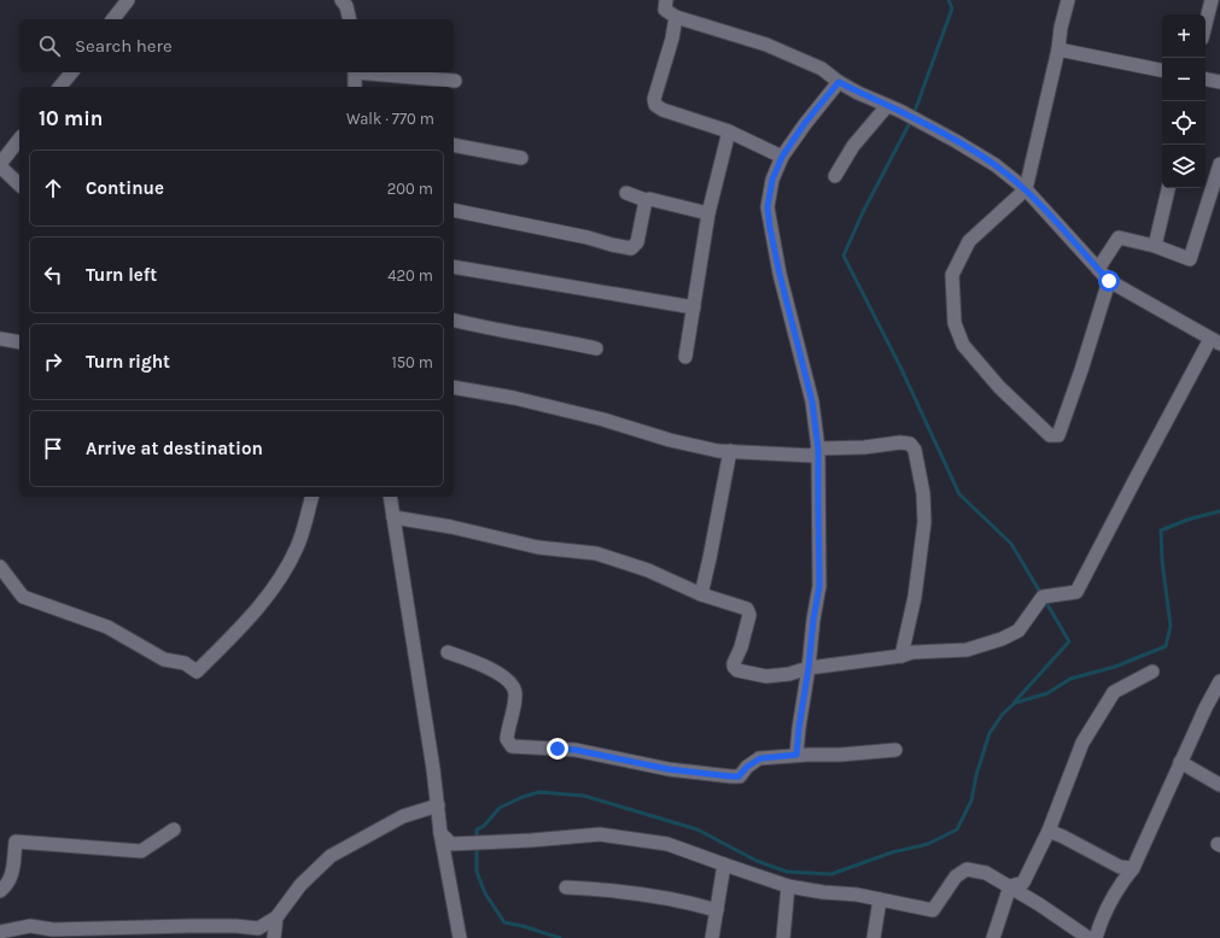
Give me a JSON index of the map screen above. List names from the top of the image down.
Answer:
{
  "page": {
    "map_buttons": ["+", "−"],
    "search": "Search here",
    "heading": ["10 min", "Walk · 770 m"],
    "list": [
      ["Continue", "200 m"],
      ["Turn left", "420 m"],
      ["Turn right", "150 m"],
      "Arrive at destination"
    ]
  }
}
